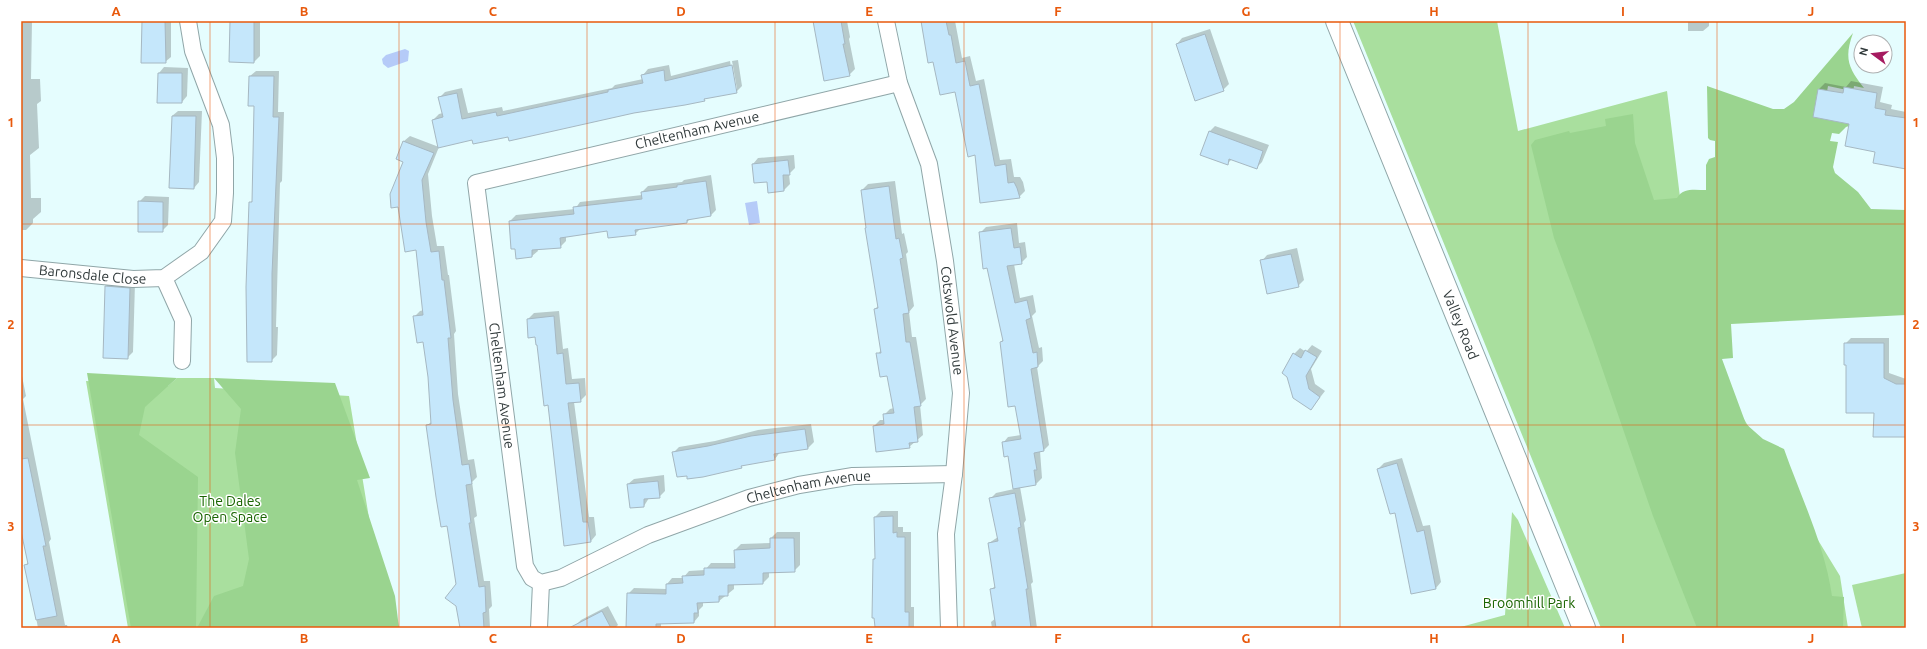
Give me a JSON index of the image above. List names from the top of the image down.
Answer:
{
  "streets": {
    "main road": ["Valley Road"],
    "street": ["Cheltenham Avenue", "Baronsdale Close", "Cotswold Avenue"]
  },
  "crossings": [
    ["Cheltenham Avenue", "Cotswold Avenue"]
  ],
  "parks": ["The Dales Open Space", "Broomhill Park"],
  "north": "left",
  "grid": {
    "columns": [
      "A",
      "B",
      "C",
      "D",
      "E",
      "F",
      "G",
      "H",
      "I",
      "J"
    ],
    "rows": ["1", "2", "3"]
  }
}
